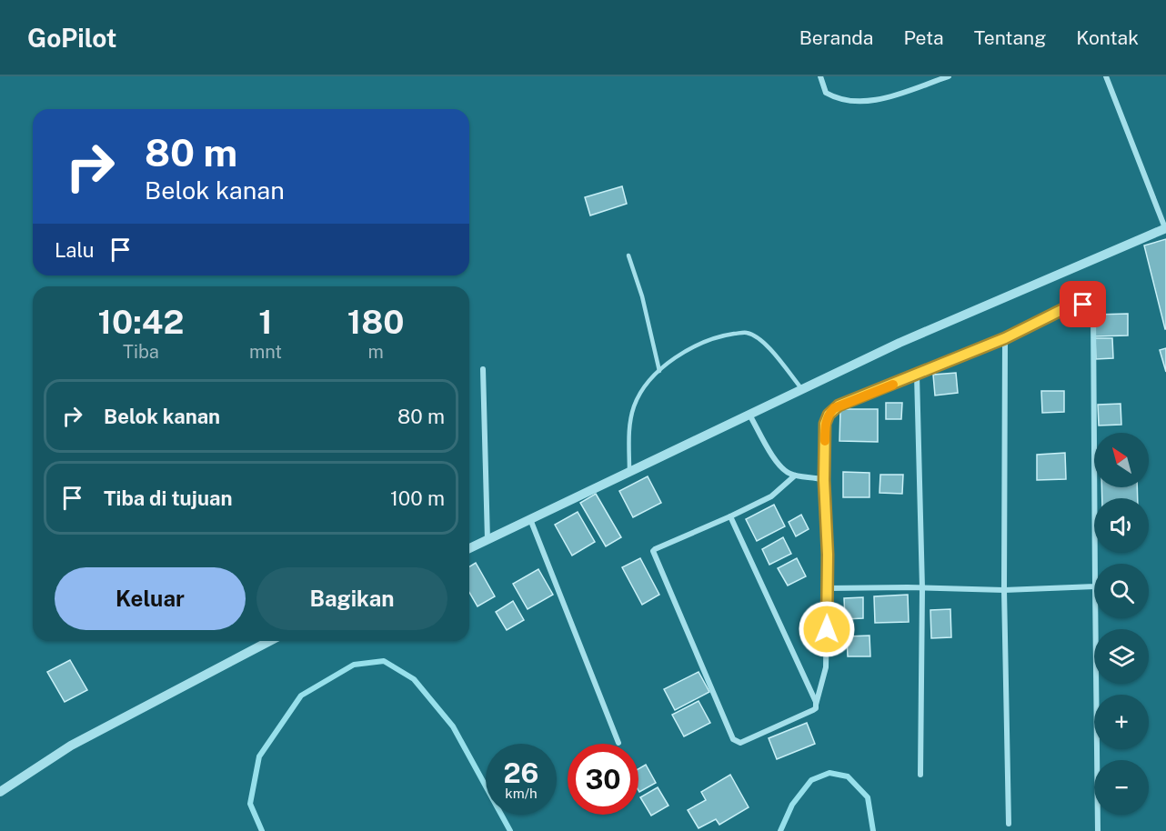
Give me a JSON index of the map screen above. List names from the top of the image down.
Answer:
{
  "north": "top left",
  "page": {
    "header": "GoPilot",
    "nav": [
      "Beranda",
      "Peta",
      "Tentang",
      "Kontak"
    ],
    "turn": ["80 m", "Belok kanan"],
    "then": "Lalu",
    "eta": [
      "10:42",
      "Tiba",
      "1",
      "mnt",
      "180",
      "m"
    ],
    "list": [
      {
        "name": "Belok kanan",
        "value": "80 m"
      },
      {
        "name": "Tiba di tujuan",
        "value": "100 m"
      }
    ],
    "map_buttons": ["+", "−"],
    "buttons": ["Keluar", "Bagikan"],
    "speed": "26 km/h",
    "limit": "30"
  }
}
